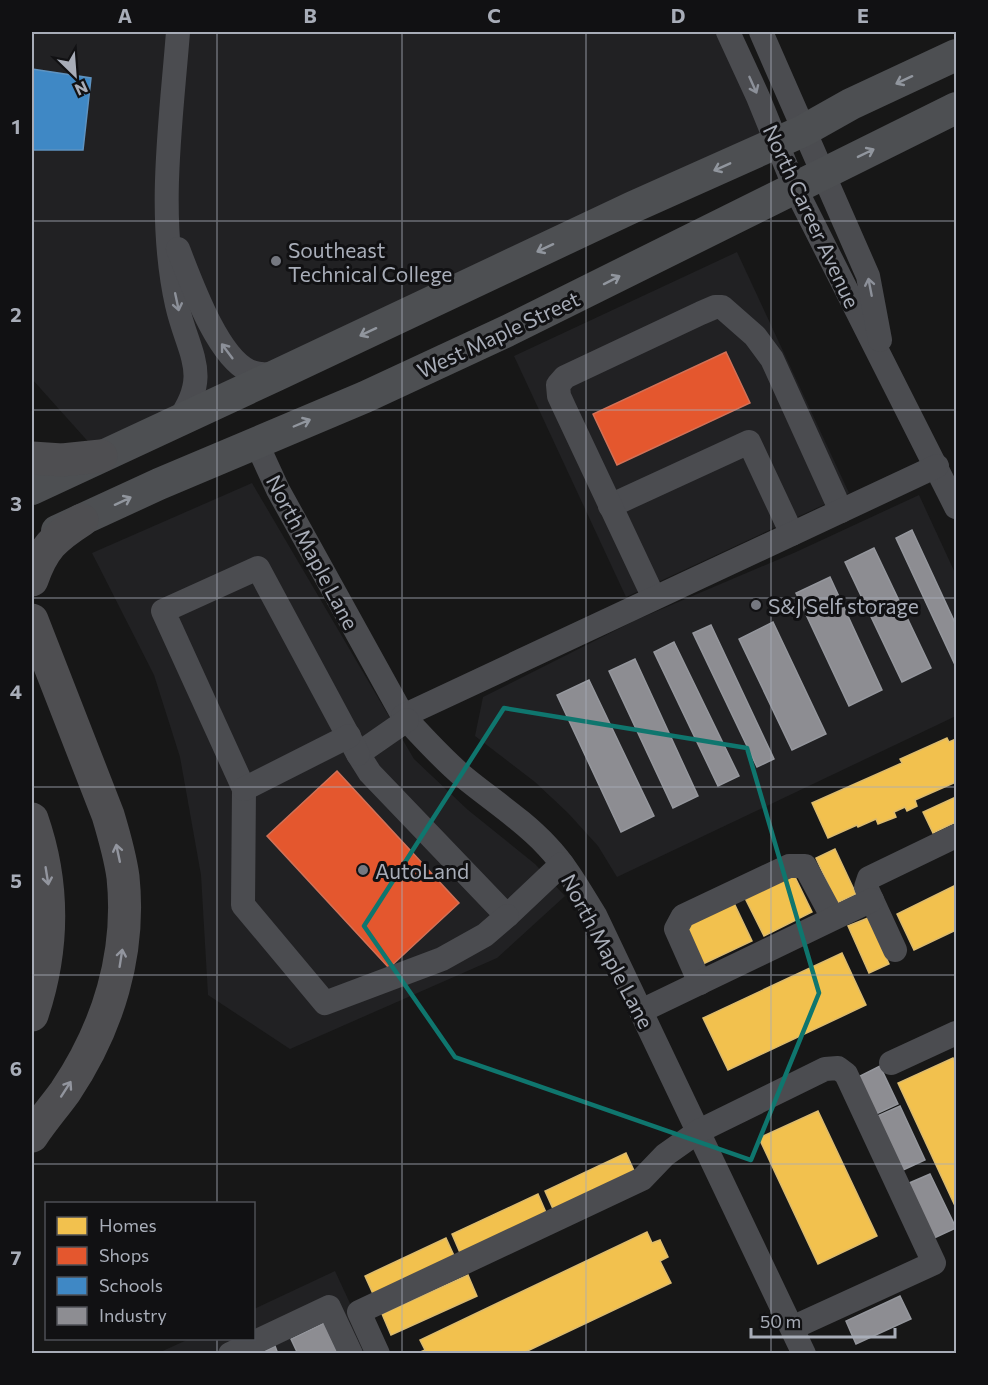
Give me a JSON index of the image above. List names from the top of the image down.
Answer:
{
  "streets": {
    "main road": ["West Maple Street"],
    "street": ["North Career Avenue", "North Maple Lane"]
  },
  "crossings": [
    ["North Career Avenue", "West Maple Street"],
    ["West Maple Street", "North Maple Lane"]
  ],
  "places": ["Southeast Technical College", "S&J Self storage", "AutoLand"],
  "legend": [
    "Homes",
    "Shops",
    "Schools",
    "Industry"
  ],
  "scale_bar": "50 m",
  "north": "bottom right",
  "grid": {
    "columns": [
      "A",
      "B",
      "C",
      "D",
      "E"
    ],
    "rows": [
      "1",
      "2",
      "3",
      "4",
      "5",
      "6",
      "7"
    ]
  }
}
